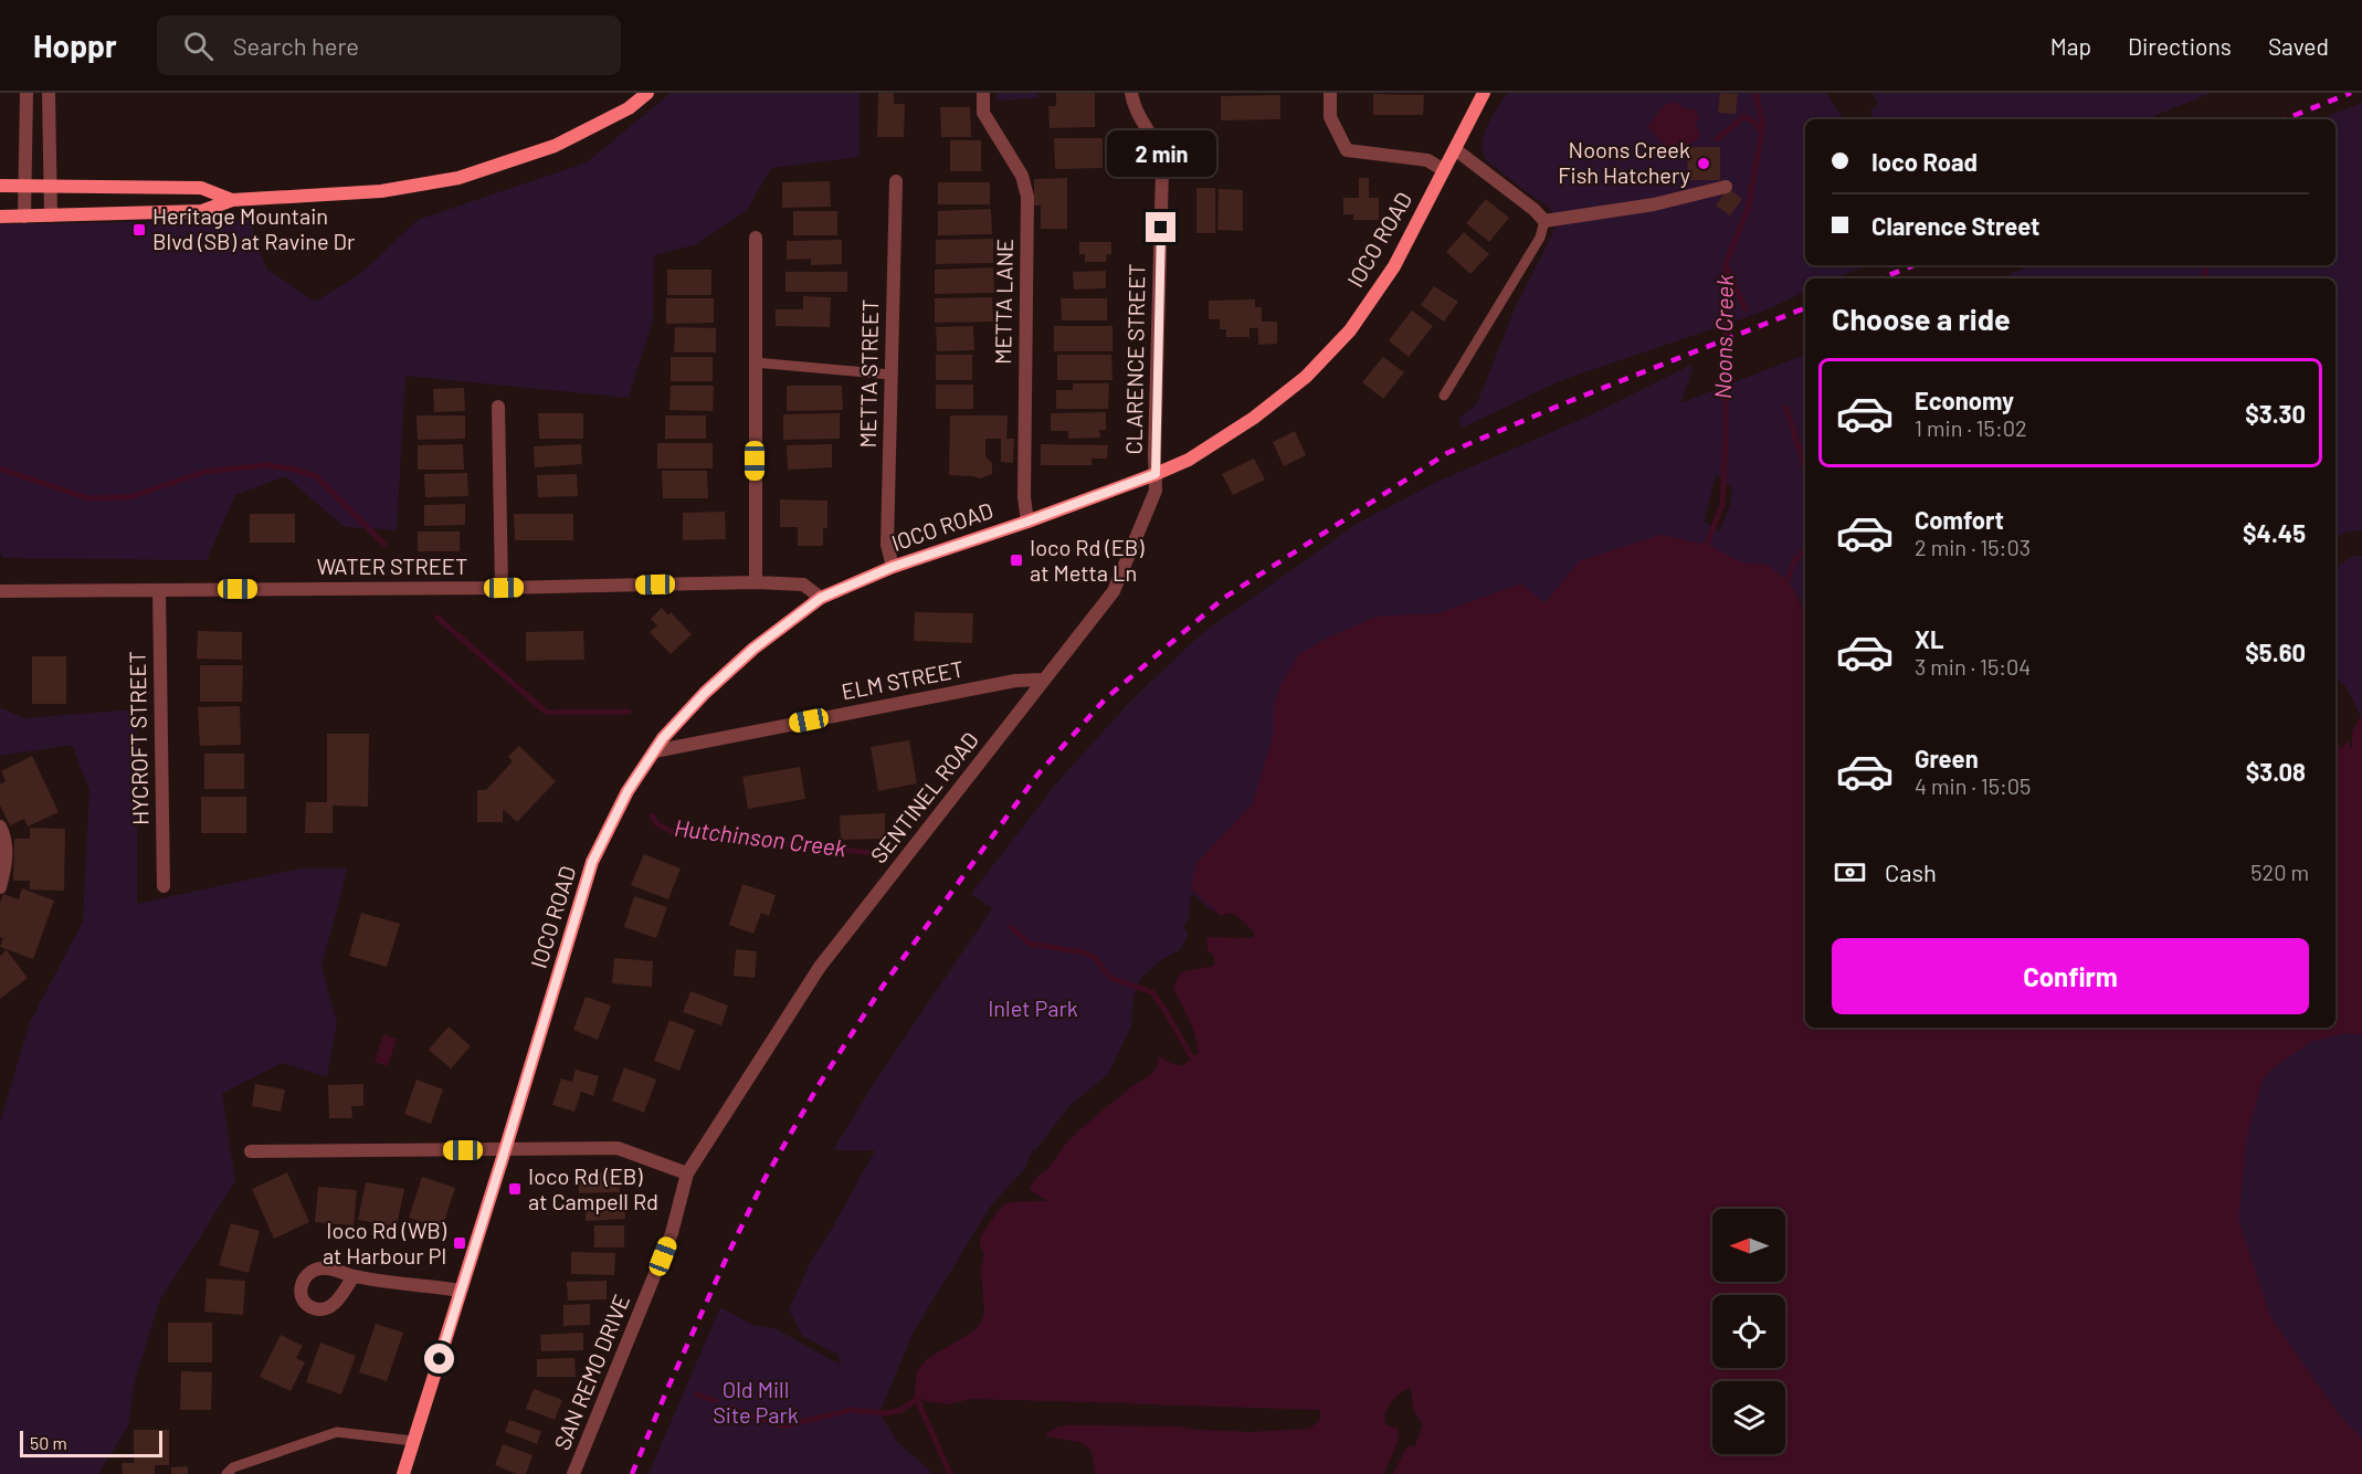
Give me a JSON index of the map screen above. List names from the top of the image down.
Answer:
{
  "streets": {
    "main road": ["IOCO ROAD"],
    "street": [
      "METTA LANE",
      "CLARENCE STREET",
      "METTA STREET",
      "WATER STREET",
      "ELM STREET",
      "HYCROFT STREET",
      "SENTINEL ROAD",
      "SAN REMO DRIVE"
    ]
  },
  "crossings": [
    ["IOCO ROAD", "METTA LANE"],
    ["IOCO ROAD", "CLARENCE STREET"],
    ["IOCO ROAD", "METTA STREET"],
    ["IOCO ROAD", "WATER STREET"],
    ["IOCO ROAD", "ELM STREET"],
    ["IOCO ROAD", "SENTINEL ROAD"],
    ["CLARENCE STREET", "SENTINEL ROAD"],
    ["WATER STREET", "HYCROFT STREET"],
    ["ELM STREET", "SENTINEL ROAD"],
    ["SENTINEL ROAD", "SAN REMO DRIVE"]
  ],
  "water": ["Noons Creek", "Hutchinson Creek"],
  "parks": ["Inlet Park", "Old Mill Site Park"],
  "places": {
    "other": ["Noons Creek Fish Hatchery"],
    "transit": [
      "Heritage Mountain Blvd (SB) at Ravine Dr",
      "Ioco Rd (EB) at Metta Ln",
      "Ioco Rd (EB) at Campell Rd",
      "Ioco Rd (WB) at Harbour Pl"
    ]
  },
  "scale_bar": "50 m",
  "north": "left",
  "page": {
    "header": "Hoppr",
    "search": "Search here",
    "nav": ["Map", "Directions", "Saved"],
    "banner": ["Ioco Road", "Clarence Street"],
    "bubble": "2 min",
    "heading": "Choose a ride",
    "list": [
      {
        "name": "Economy",
        "note": "1 min · 15:02",
        "value": "$3.30"
      },
      {
        "name": "Comfort",
        "note": "2 min · 15:03",
        "value": "$4.45"
      },
      {
        "name": "XL",
        "note": "3 min · 15:04",
        "value": "$5.60"
      },
      {
        "name": "Green",
        "note": "4 min · 15:05",
        "value": "$3.08"
      }
    ],
    "pay": ["Cash", "520 m"],
    "buttons": "Confirm",
    "scale": "50 m"
  }
}
